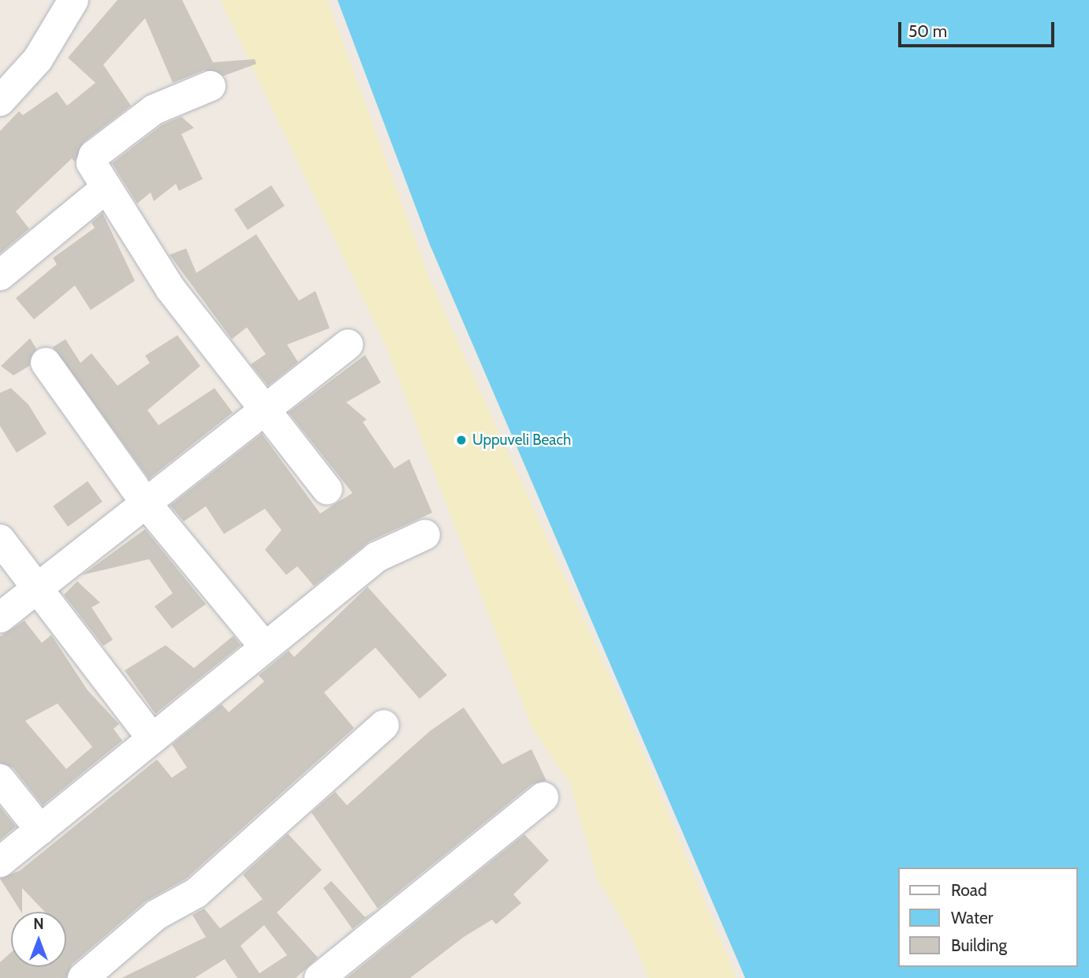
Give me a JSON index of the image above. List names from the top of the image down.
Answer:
{
  "places": ["Uppuveli Beach"],
  "legend": ["Road", "Water", "Building"],
  "scale_bar": "50 m",
  "north": "top"
}
